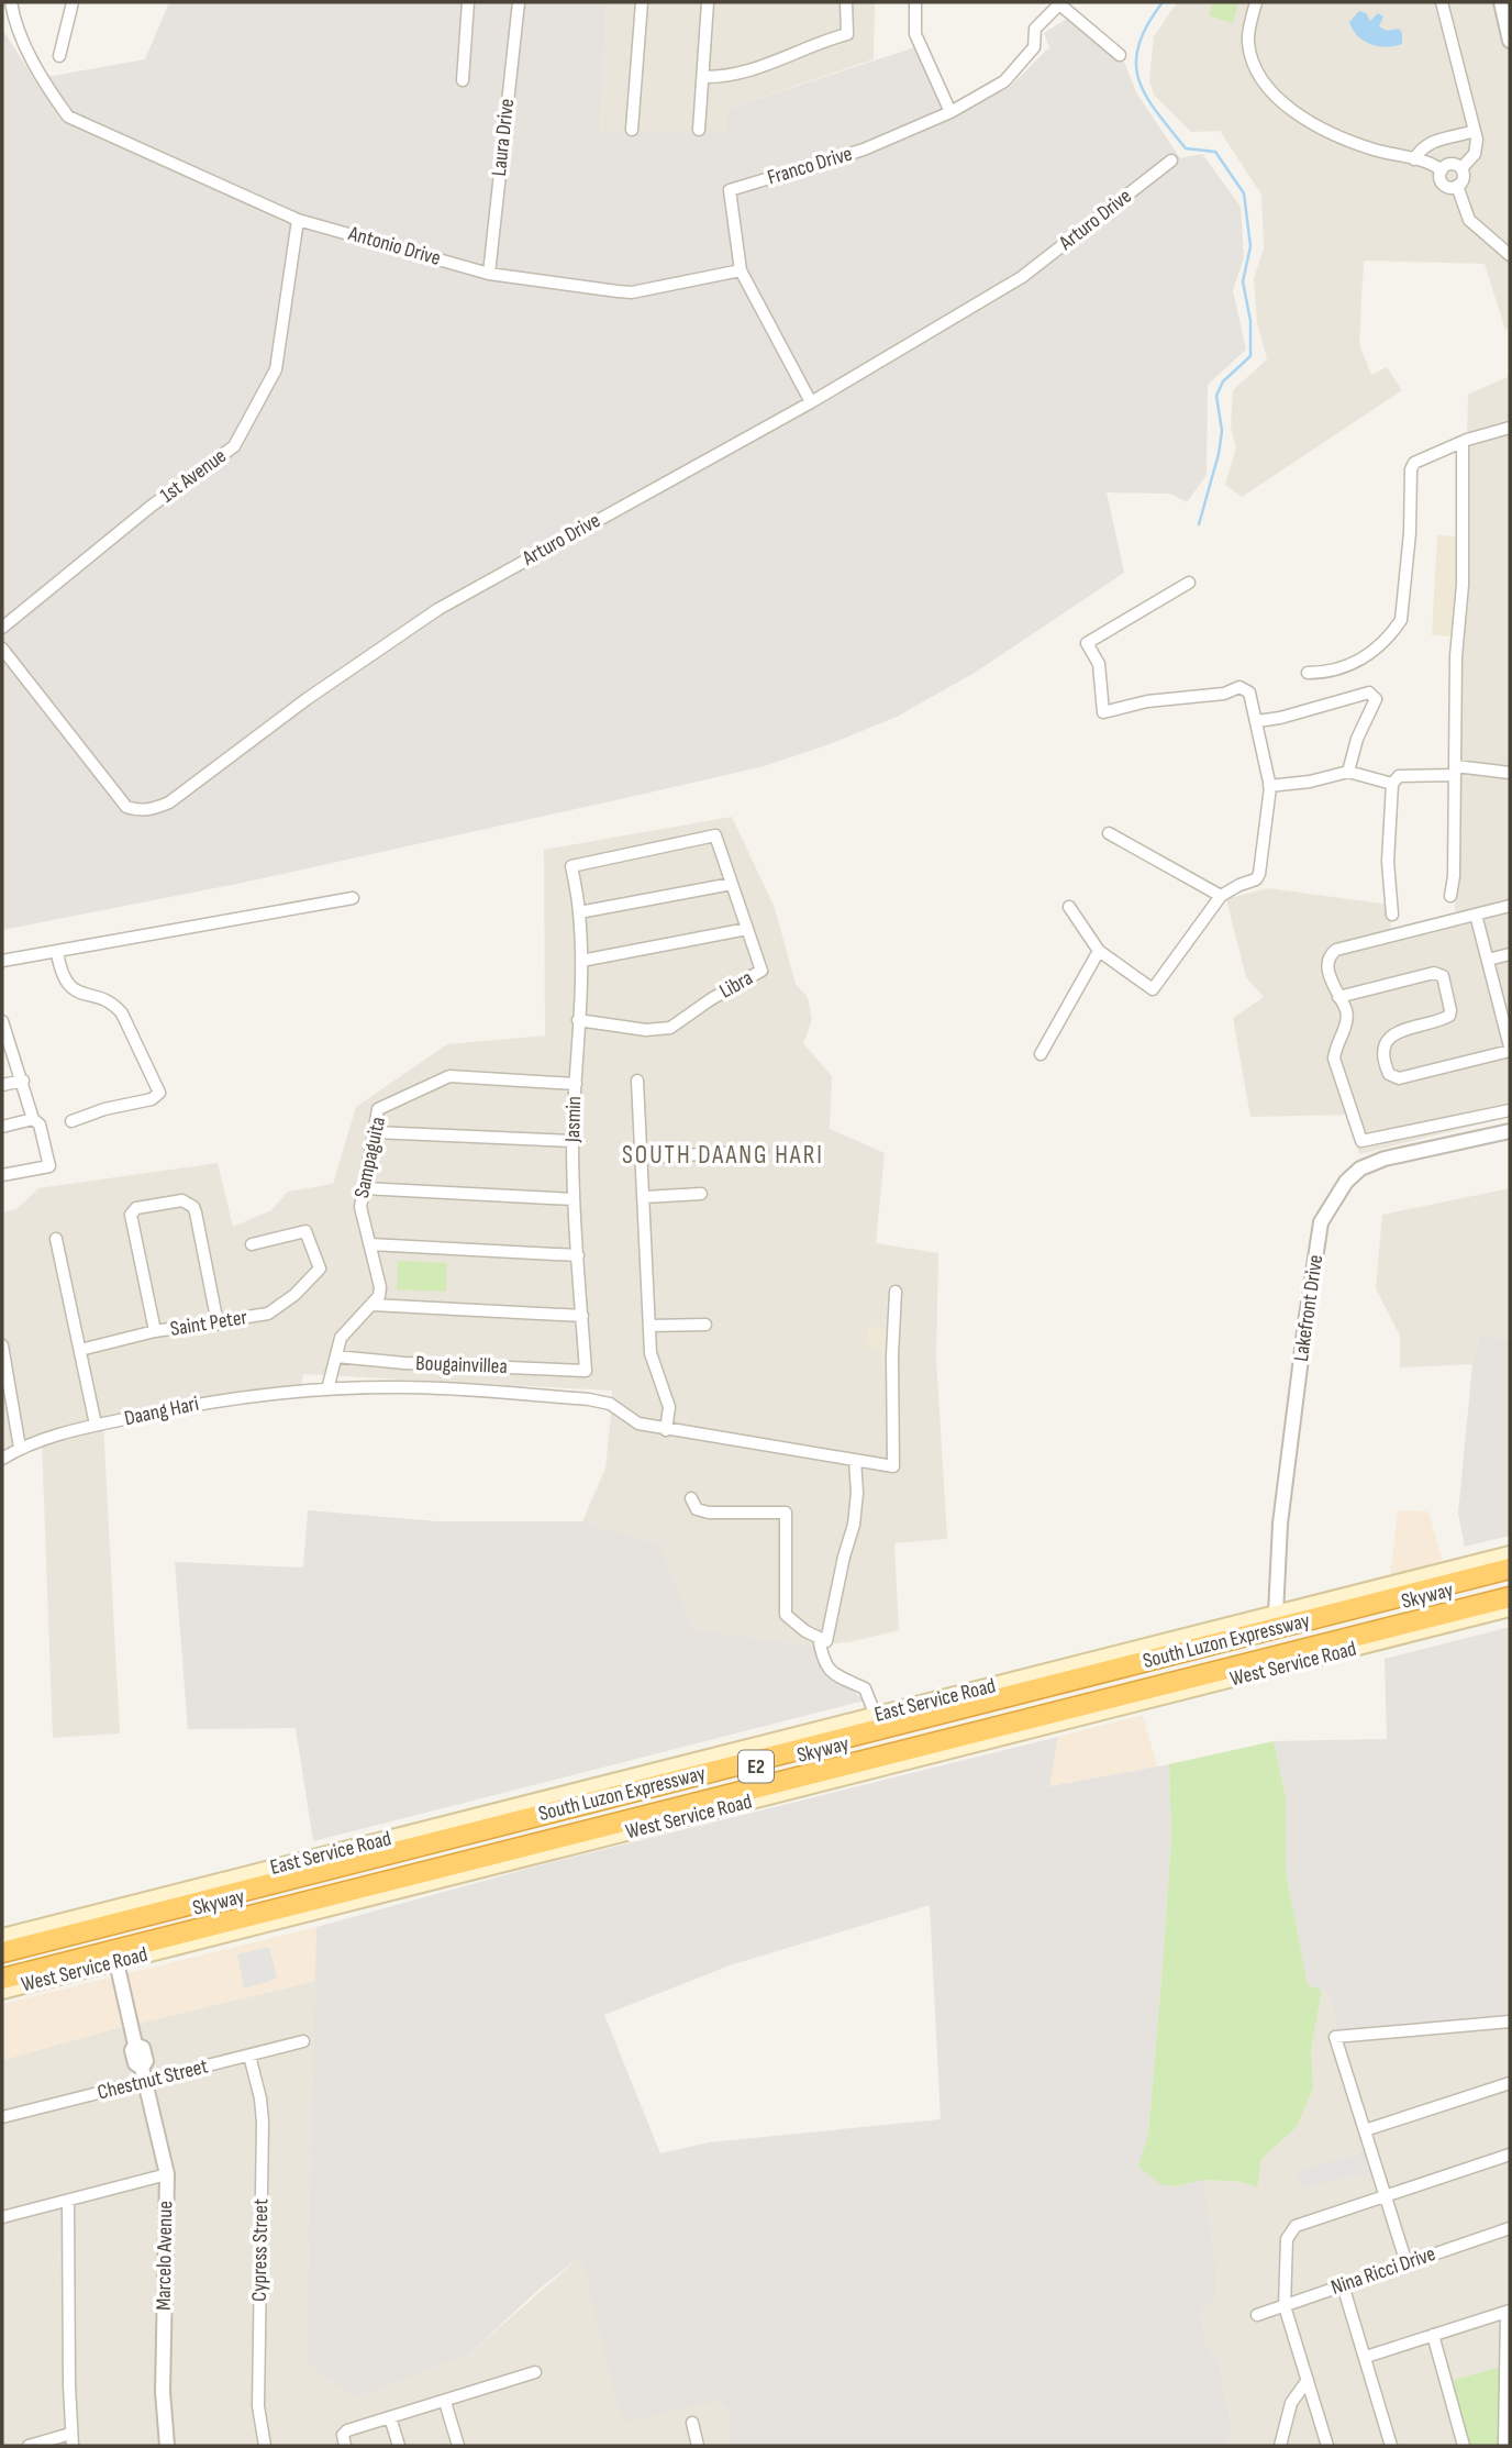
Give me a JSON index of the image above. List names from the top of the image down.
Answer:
{
  "streets": {
    "highway": ["Skyway", "South Luzon Expressway", "E2"],
    "main road": ["West Service Road", "East Service Road"],
    "street": [
      "Laura Drive",
      "Franco Drive",
      "Arturo Drive",
      "Antonio Drive",
      "1st Avenue",
      "Libra",
      "Jasmin",
      "Sampaguita",
      "Lakefront Drive",
      "Saint Peter",
      "Bougainvillea",
      "Daang Hari",
      "Chestnut Street",
      "Cypress Street",
      "Marcelo Avenue",
      "Nina Ricci Drive"
    ]
  },
  "crossings": [
    ["Laura Drive", "Antonio Drive"],
    ["Franco Drive", "Arturo Drive"],
    ["Franco Drive", "Antonio Drive"],
    ["Antonio Drive", "1st Avenue"],
    ["Libra", "Jasmin"],
    ["Jasmin", "Sampaguita"],
    ["Jasmin", "Bougainvillea"],
    ["Lakefront Drive", "East Service Road"],
    ["West Service Road", "Marcelo Avenue"],
    ["Chestnut Street", "Cypress Street"],
    ["Chestnut Street", "Marcelo Avenue"]
  ],
  "districts": ["SOUTH DAANG HARI"]
}
